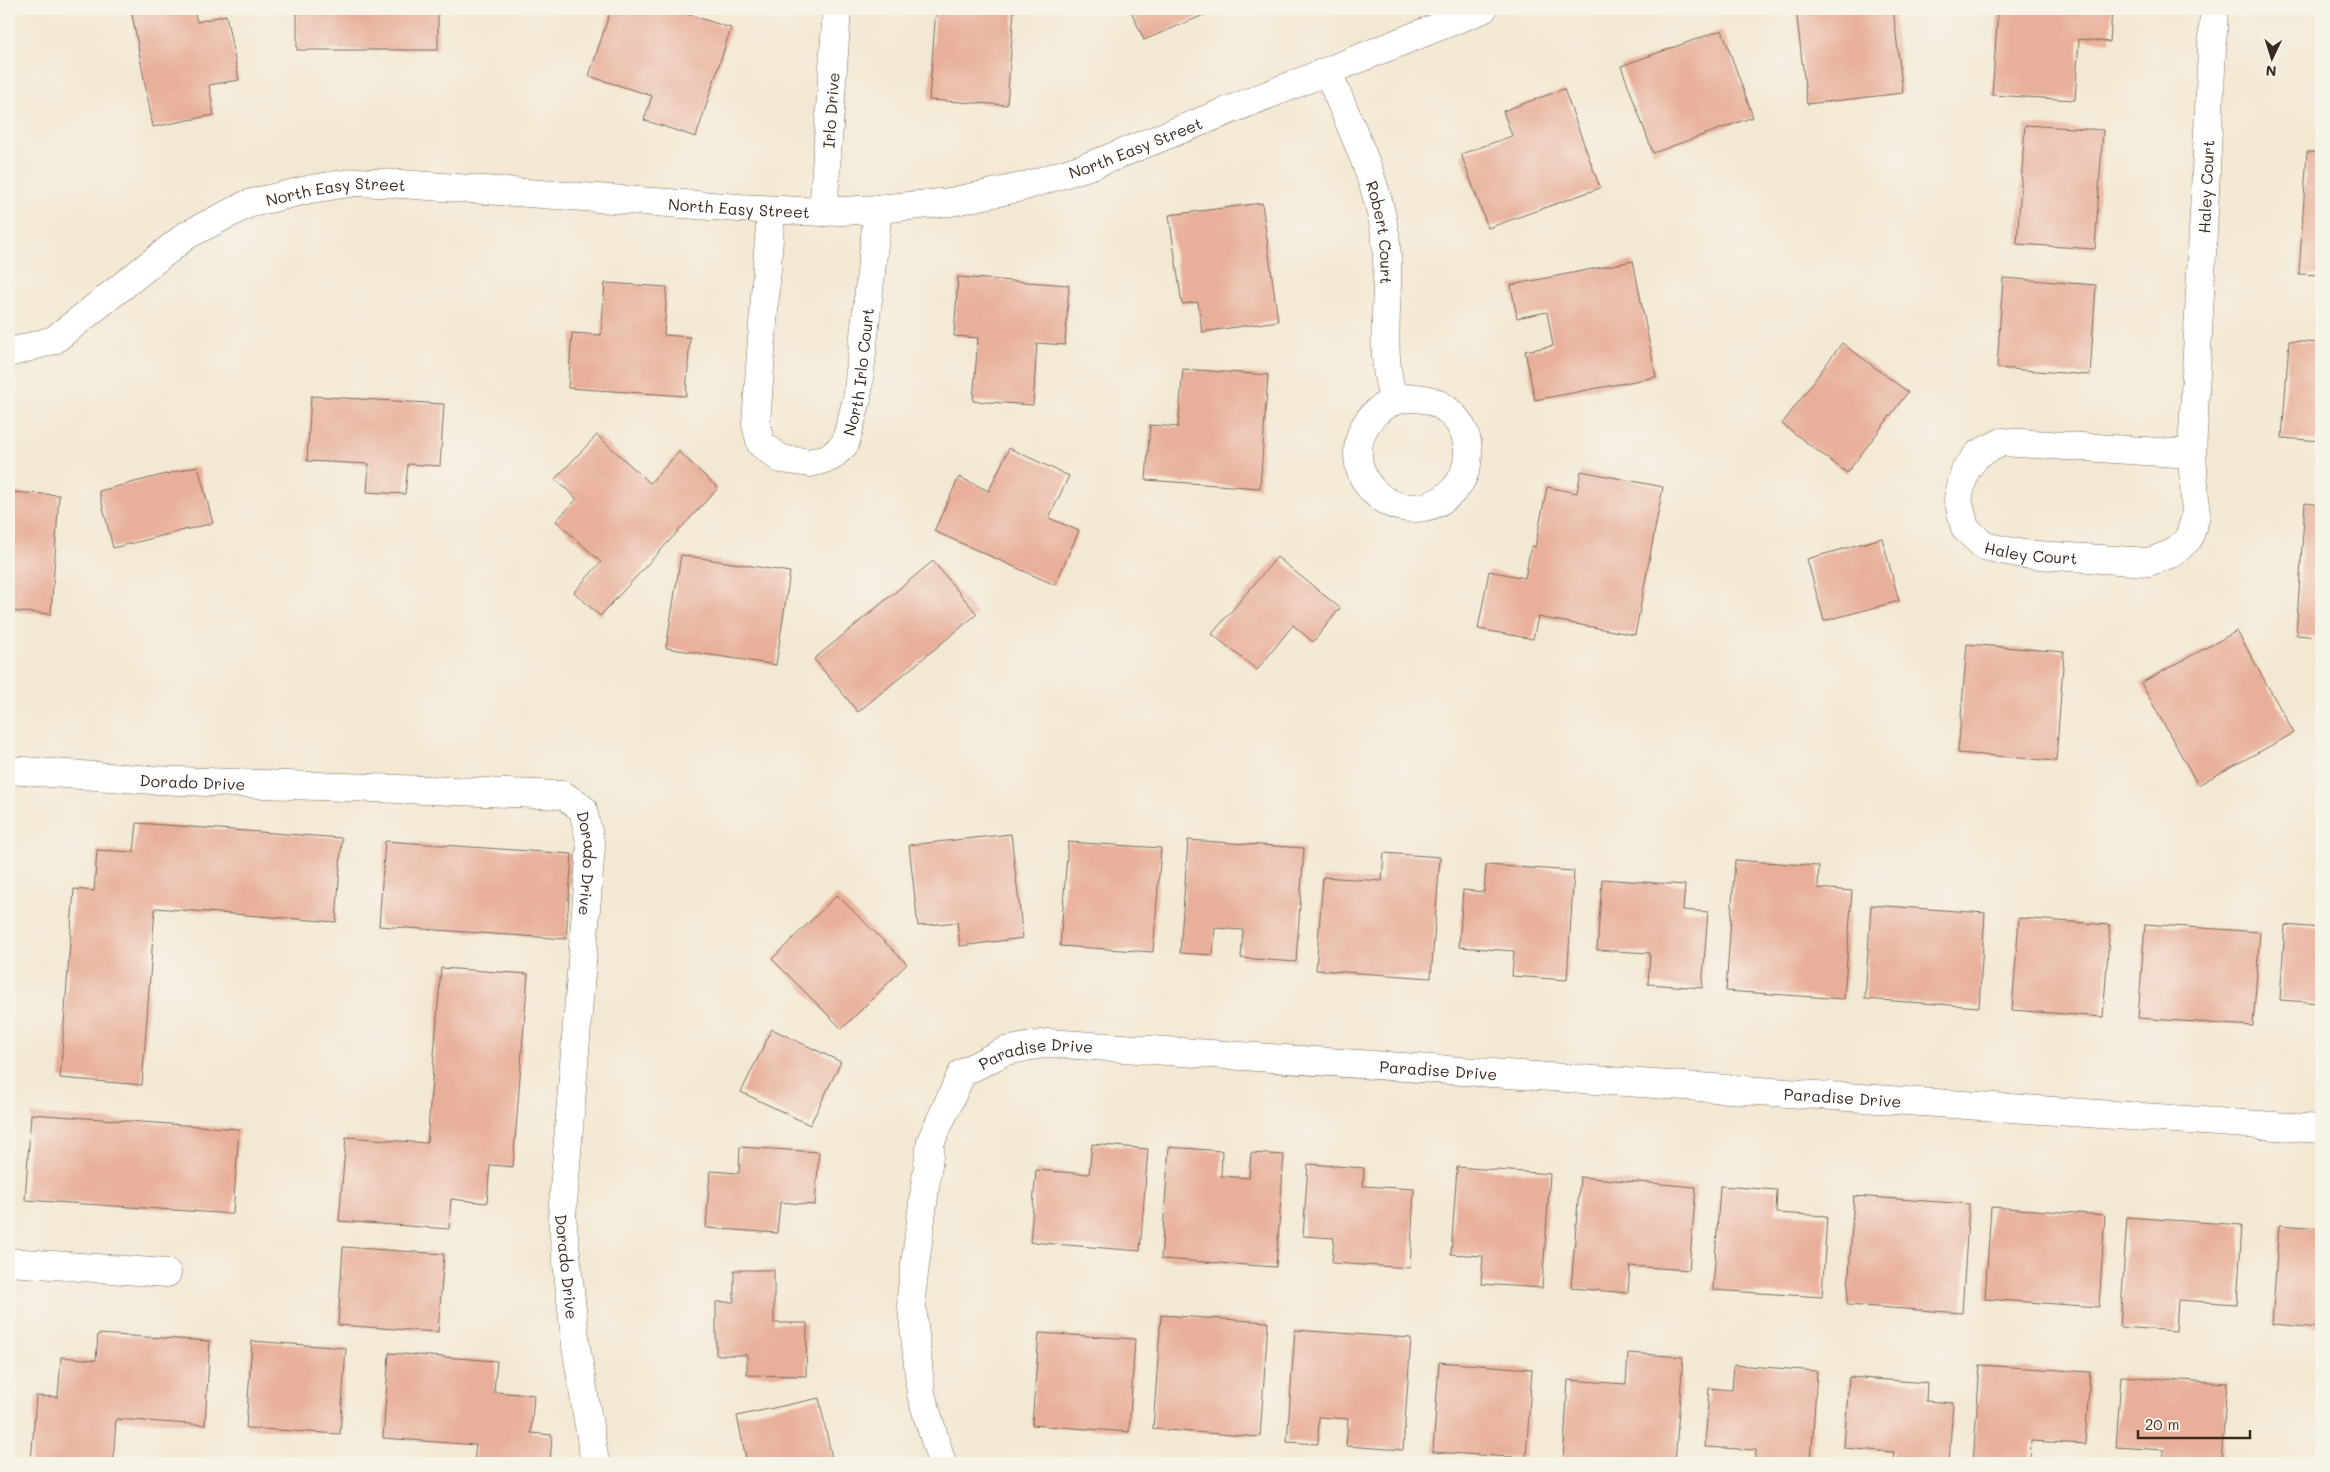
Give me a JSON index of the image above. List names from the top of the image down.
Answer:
{
  "streets": {
    "street": [
      "Irlo Drive",
      "North Easy Street",
      "Haley Court",
      "Robert Court",
      "North Irlo Court",
      "Dorado Drive",
      "Paradise Drive"
    ]
  },
  "crossings": [
    ["Irlo Drive", "North Easy Street"],
    ["North Easy Street", "Robert Court"],
    ["North Easy Street", "North Irlo Court"]
  ],
  "scale_bar": "20 m",
  "north": "bottom"
}
